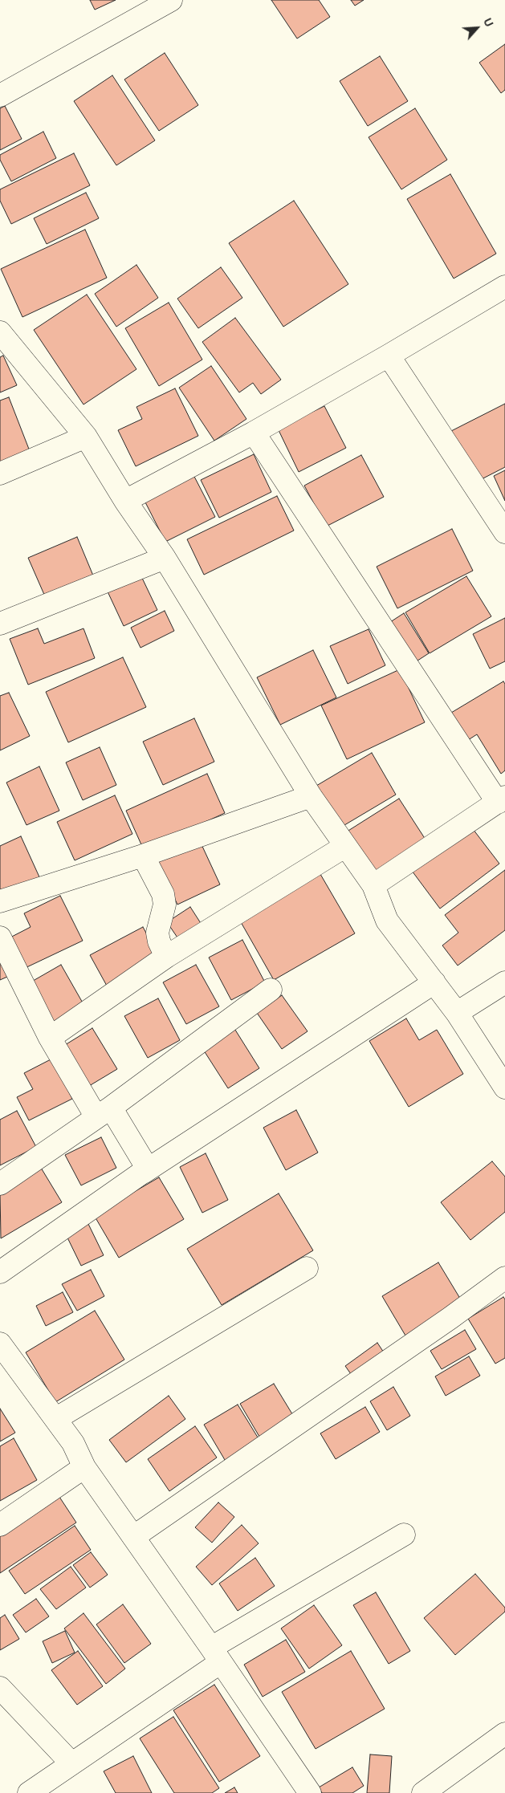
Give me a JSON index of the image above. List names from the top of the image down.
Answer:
{
  "north": "top right"
}
